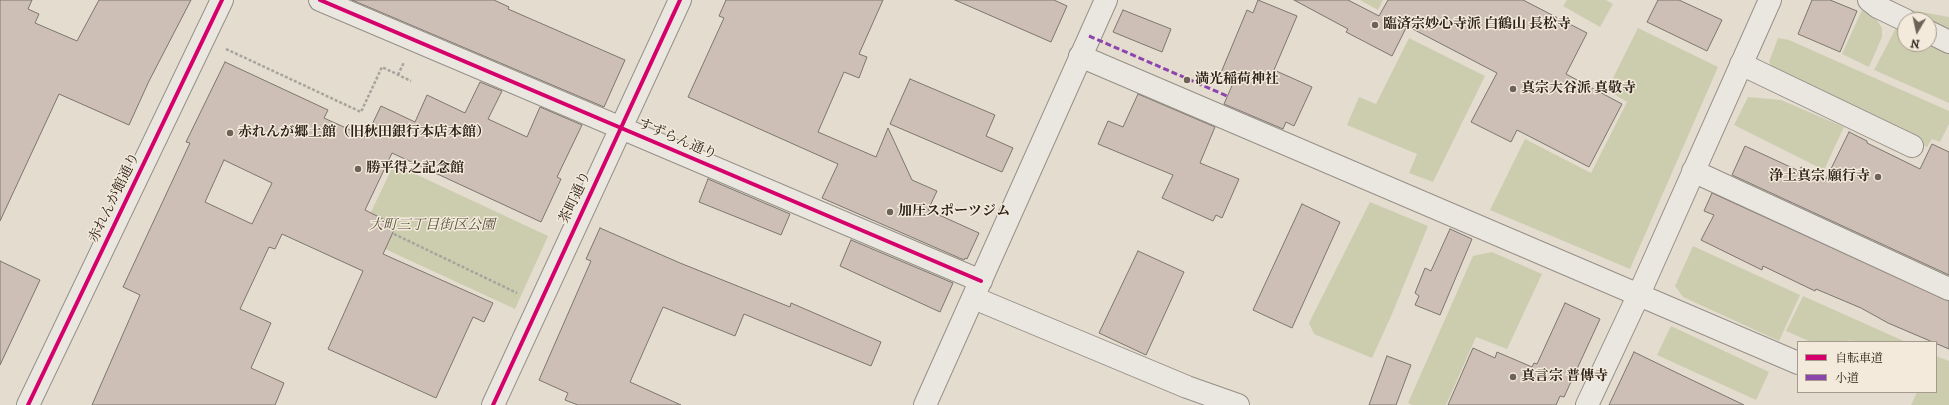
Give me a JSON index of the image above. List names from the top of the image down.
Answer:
{
  "streets": {
    "street": ["すずらん通り", "赤れんが館通り", "茶町通り"]
  },
  "crossings": [
    ["すずらん通り", "茶町通り"]
  ],
  "parks": ["大町三丁目街区公園"],
  "places": [
    "臨済宗妙心寺派 白鶴山 長松寺",
    "満光稲荷神社",
    "真宗大谷派 真敬寺",
    "赤れんが郷土館（旧秋田銀行本店本館）",
    "勝平得之記念館",
    "浄土真宗 願行寺",
    "加圧スポーツジム",
    "真言宗 普傳寺"
  ],
  "legend": ["自転車道", "小道"],
  "north": "bottom"
}
